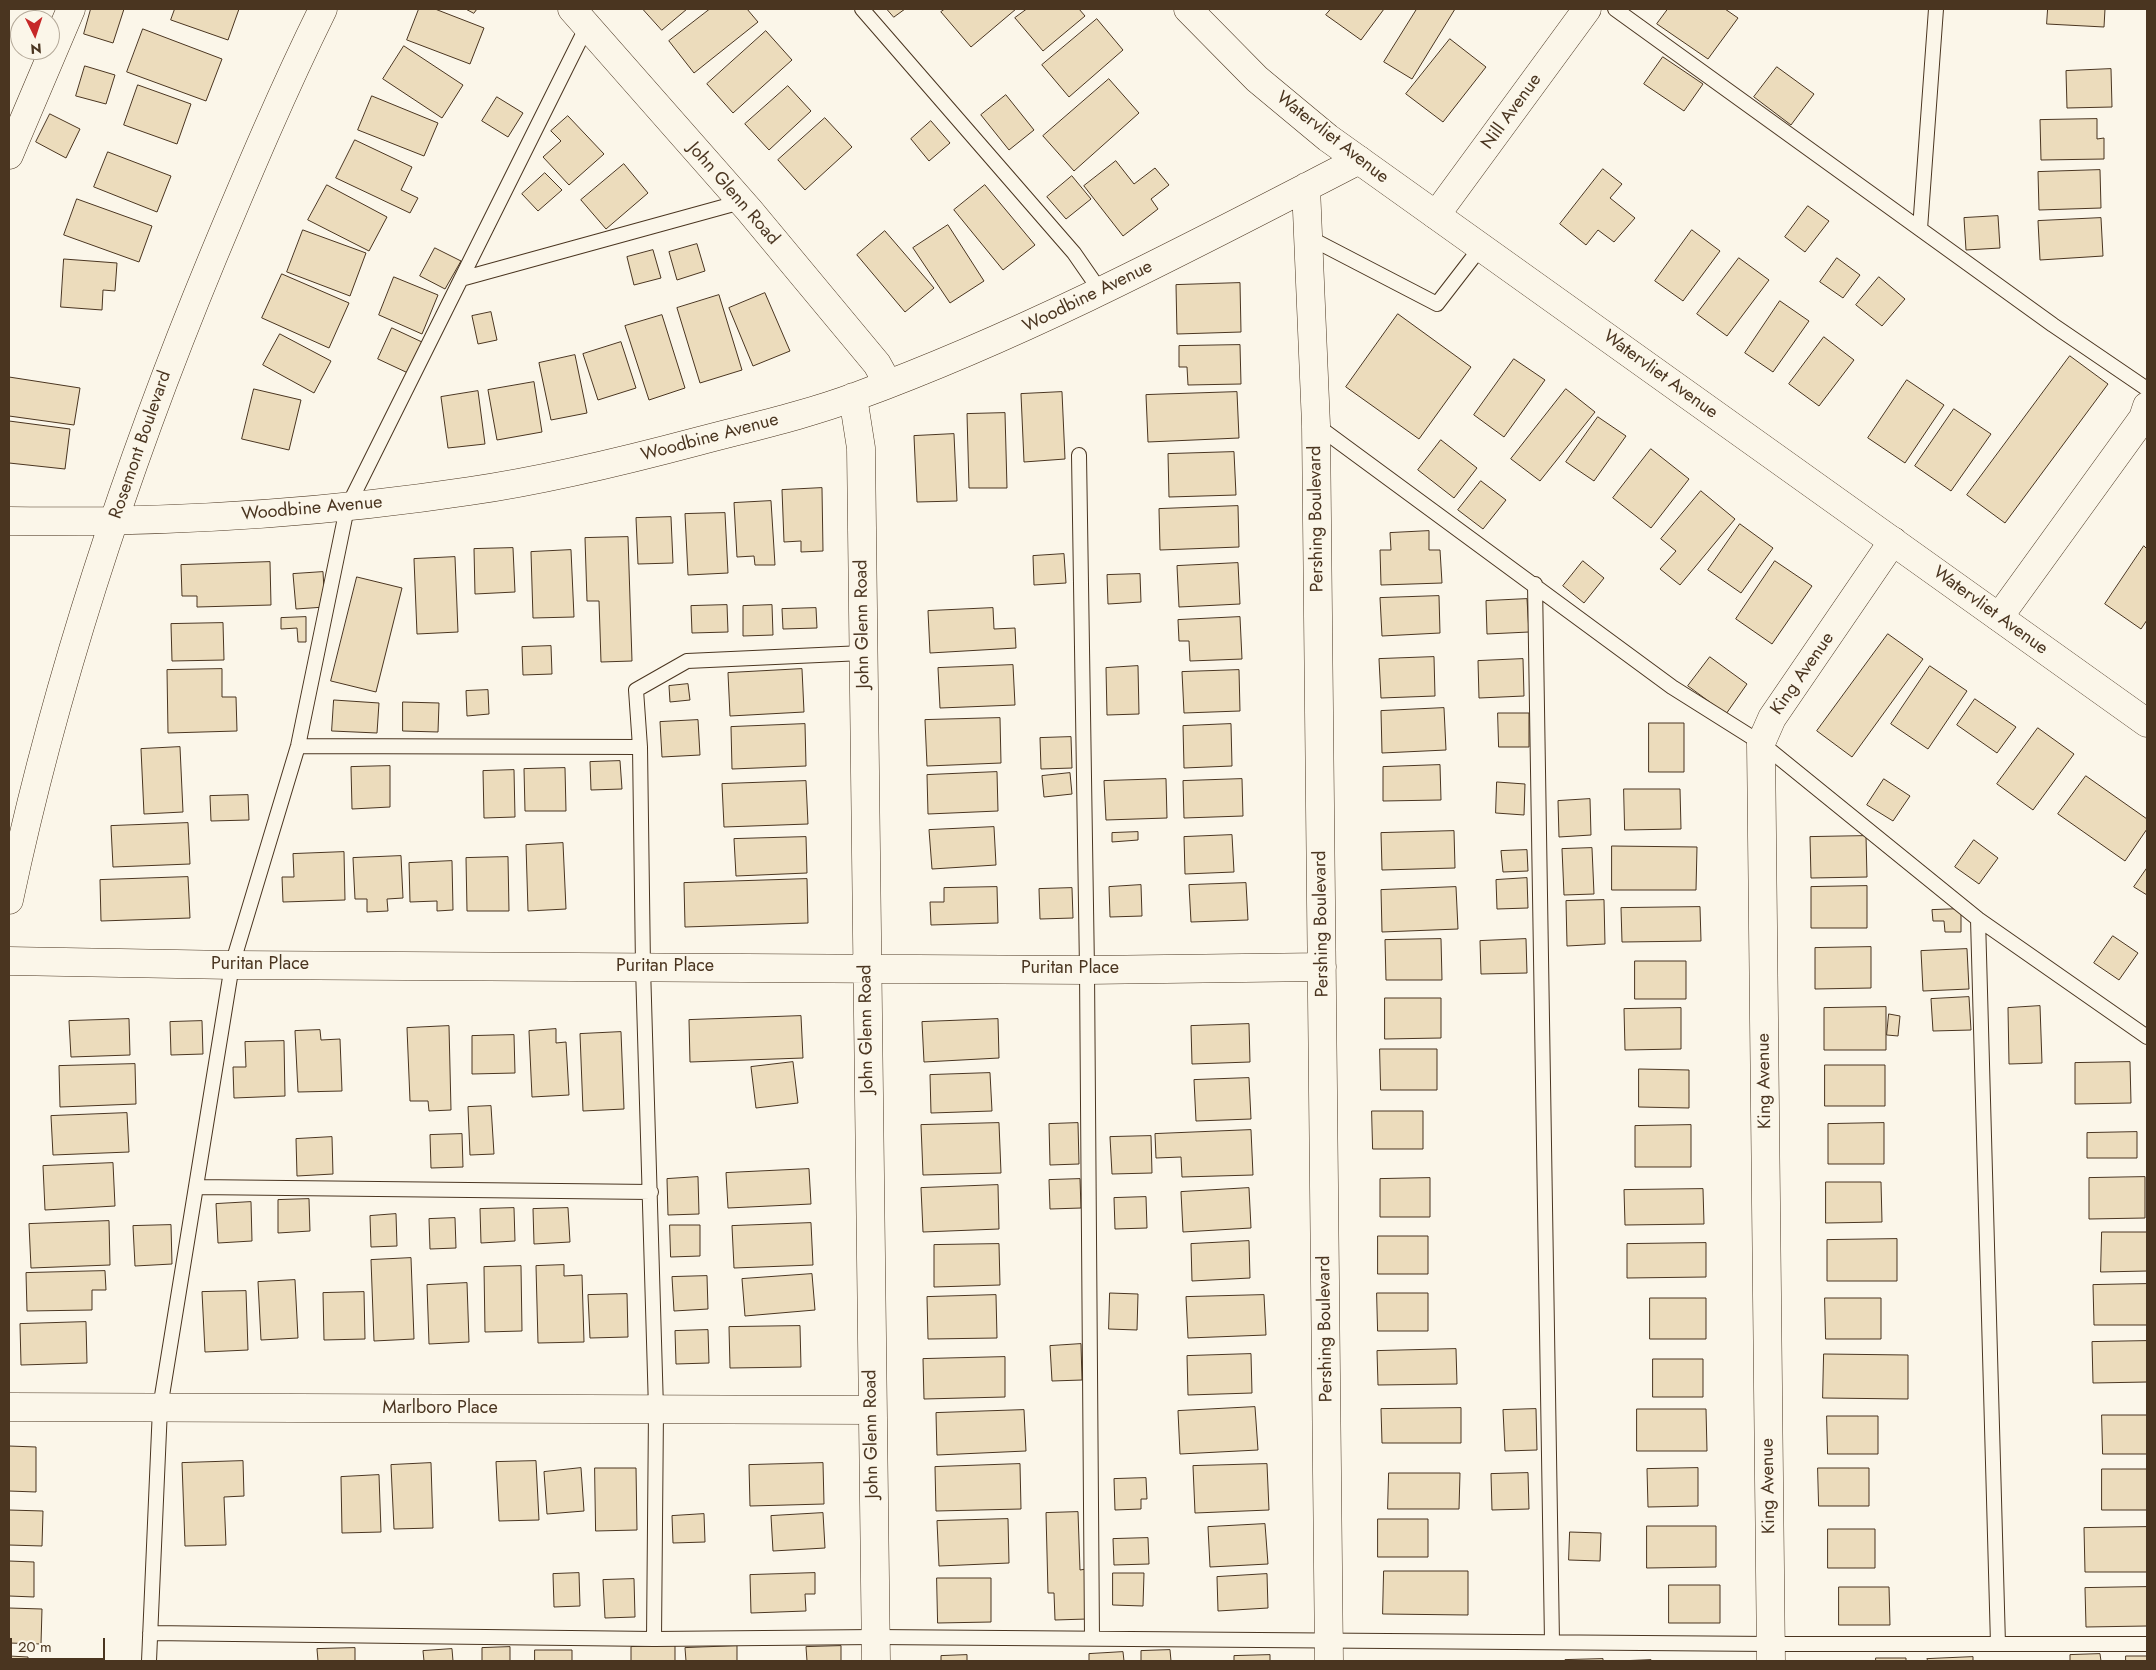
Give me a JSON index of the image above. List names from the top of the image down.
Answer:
{
  "streets": {
    "street": [
      "Nill Avenue",
      "Watervliet Avenue",
      "John Glenn Road",
      "Woodbine Avenue",
      "Rosemont Boulevard",
      "Pershing Boulevard",
      "King Avenue",
      "Puritan Place",
      "Marlboro Place"
    ]
  },
  "crossings": [
    ["Nill Avenue", "Watervliet Avenue"],
    ["Watervliet Avenue", "Woodbine Avenue"],
    ["Watervliet Avenue", "King Avenue"],
    ["John Glenn Road", "Woodbine Avenue"],
    ["John Glenn Road", "Puritan Place"],
    ["John Glenn Road", "Marlboro Place"],
    ["Woodbine Avenue", "Rosemont Boulevard"],
    ["Woodbine Avenue", "Pershing Boulevard"],
    ["Pershing Boulevard", "Puritan Place"]
  ],
  "scale_bar": "20 m",
  "north": "bottom"
}
